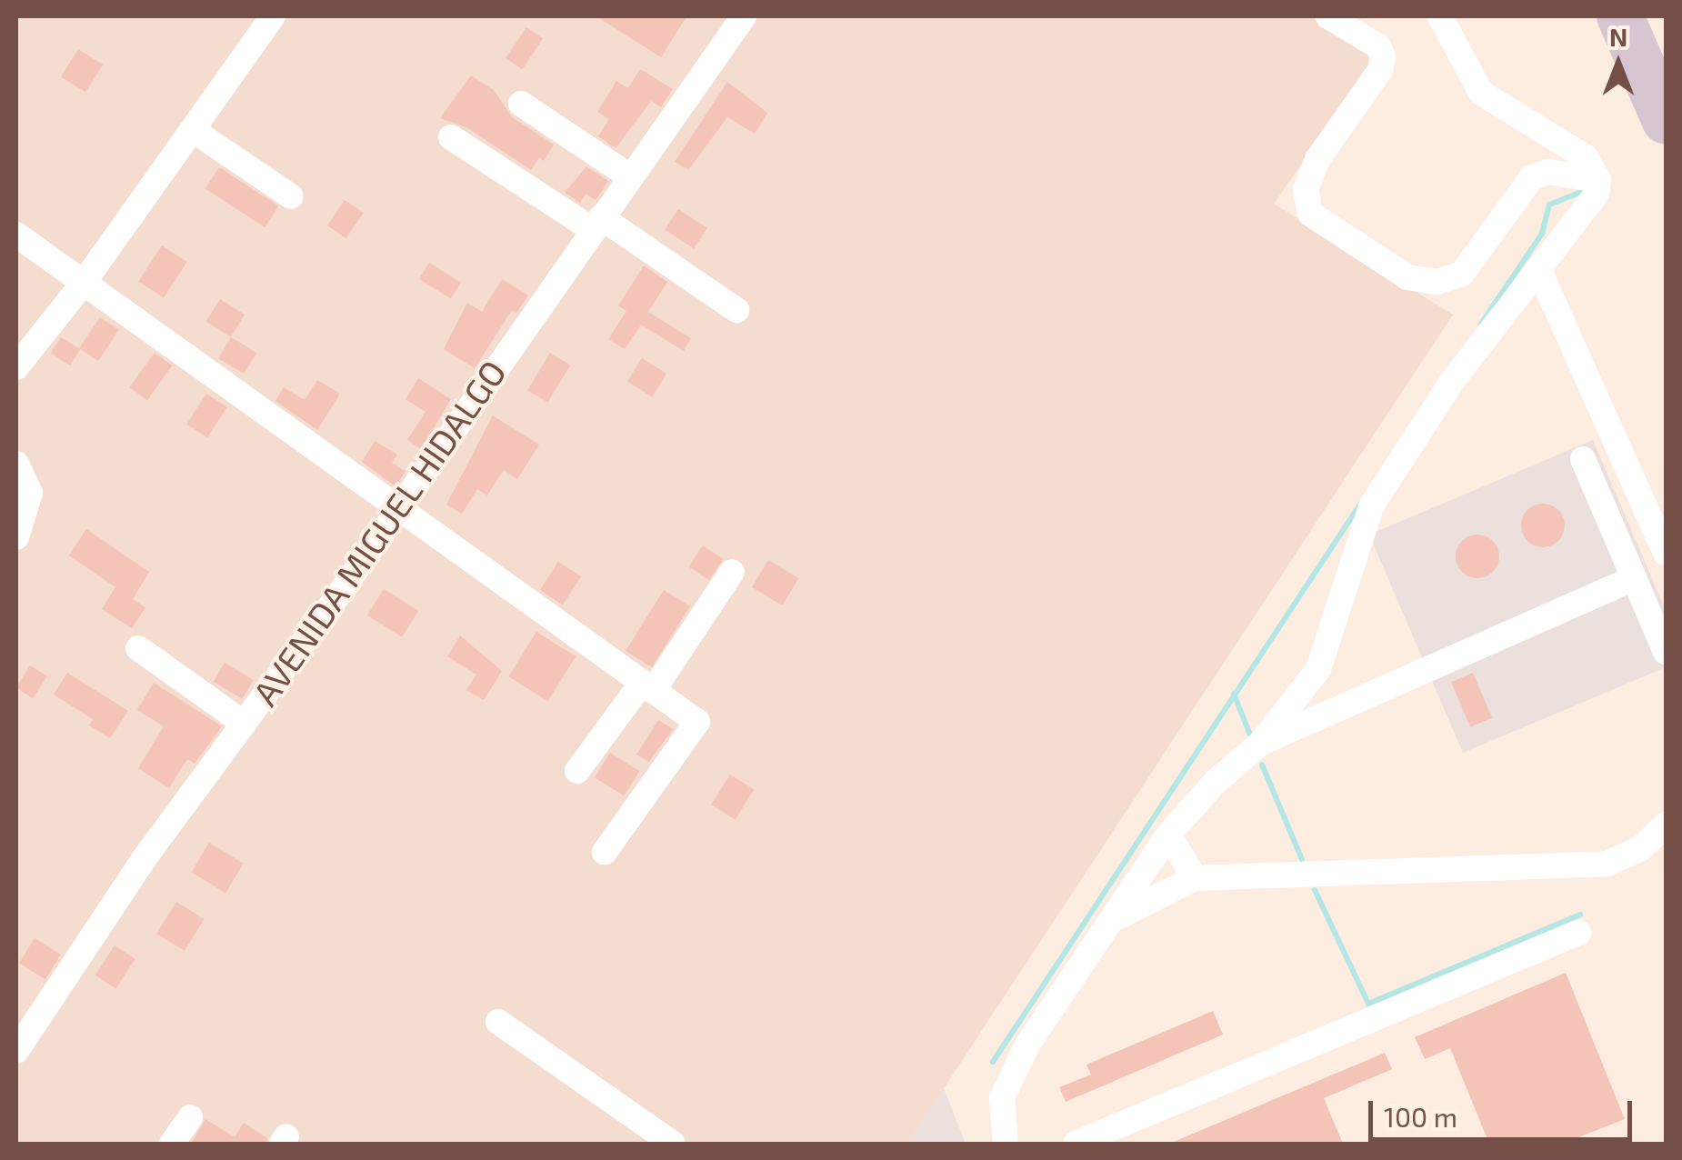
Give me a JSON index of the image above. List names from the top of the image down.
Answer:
{
  "streets": {
    "street": ["AVENIDA MIGUEL HIDALGO"]
  },
  "scale_bar": "100 m",
  "north": "top"
}
